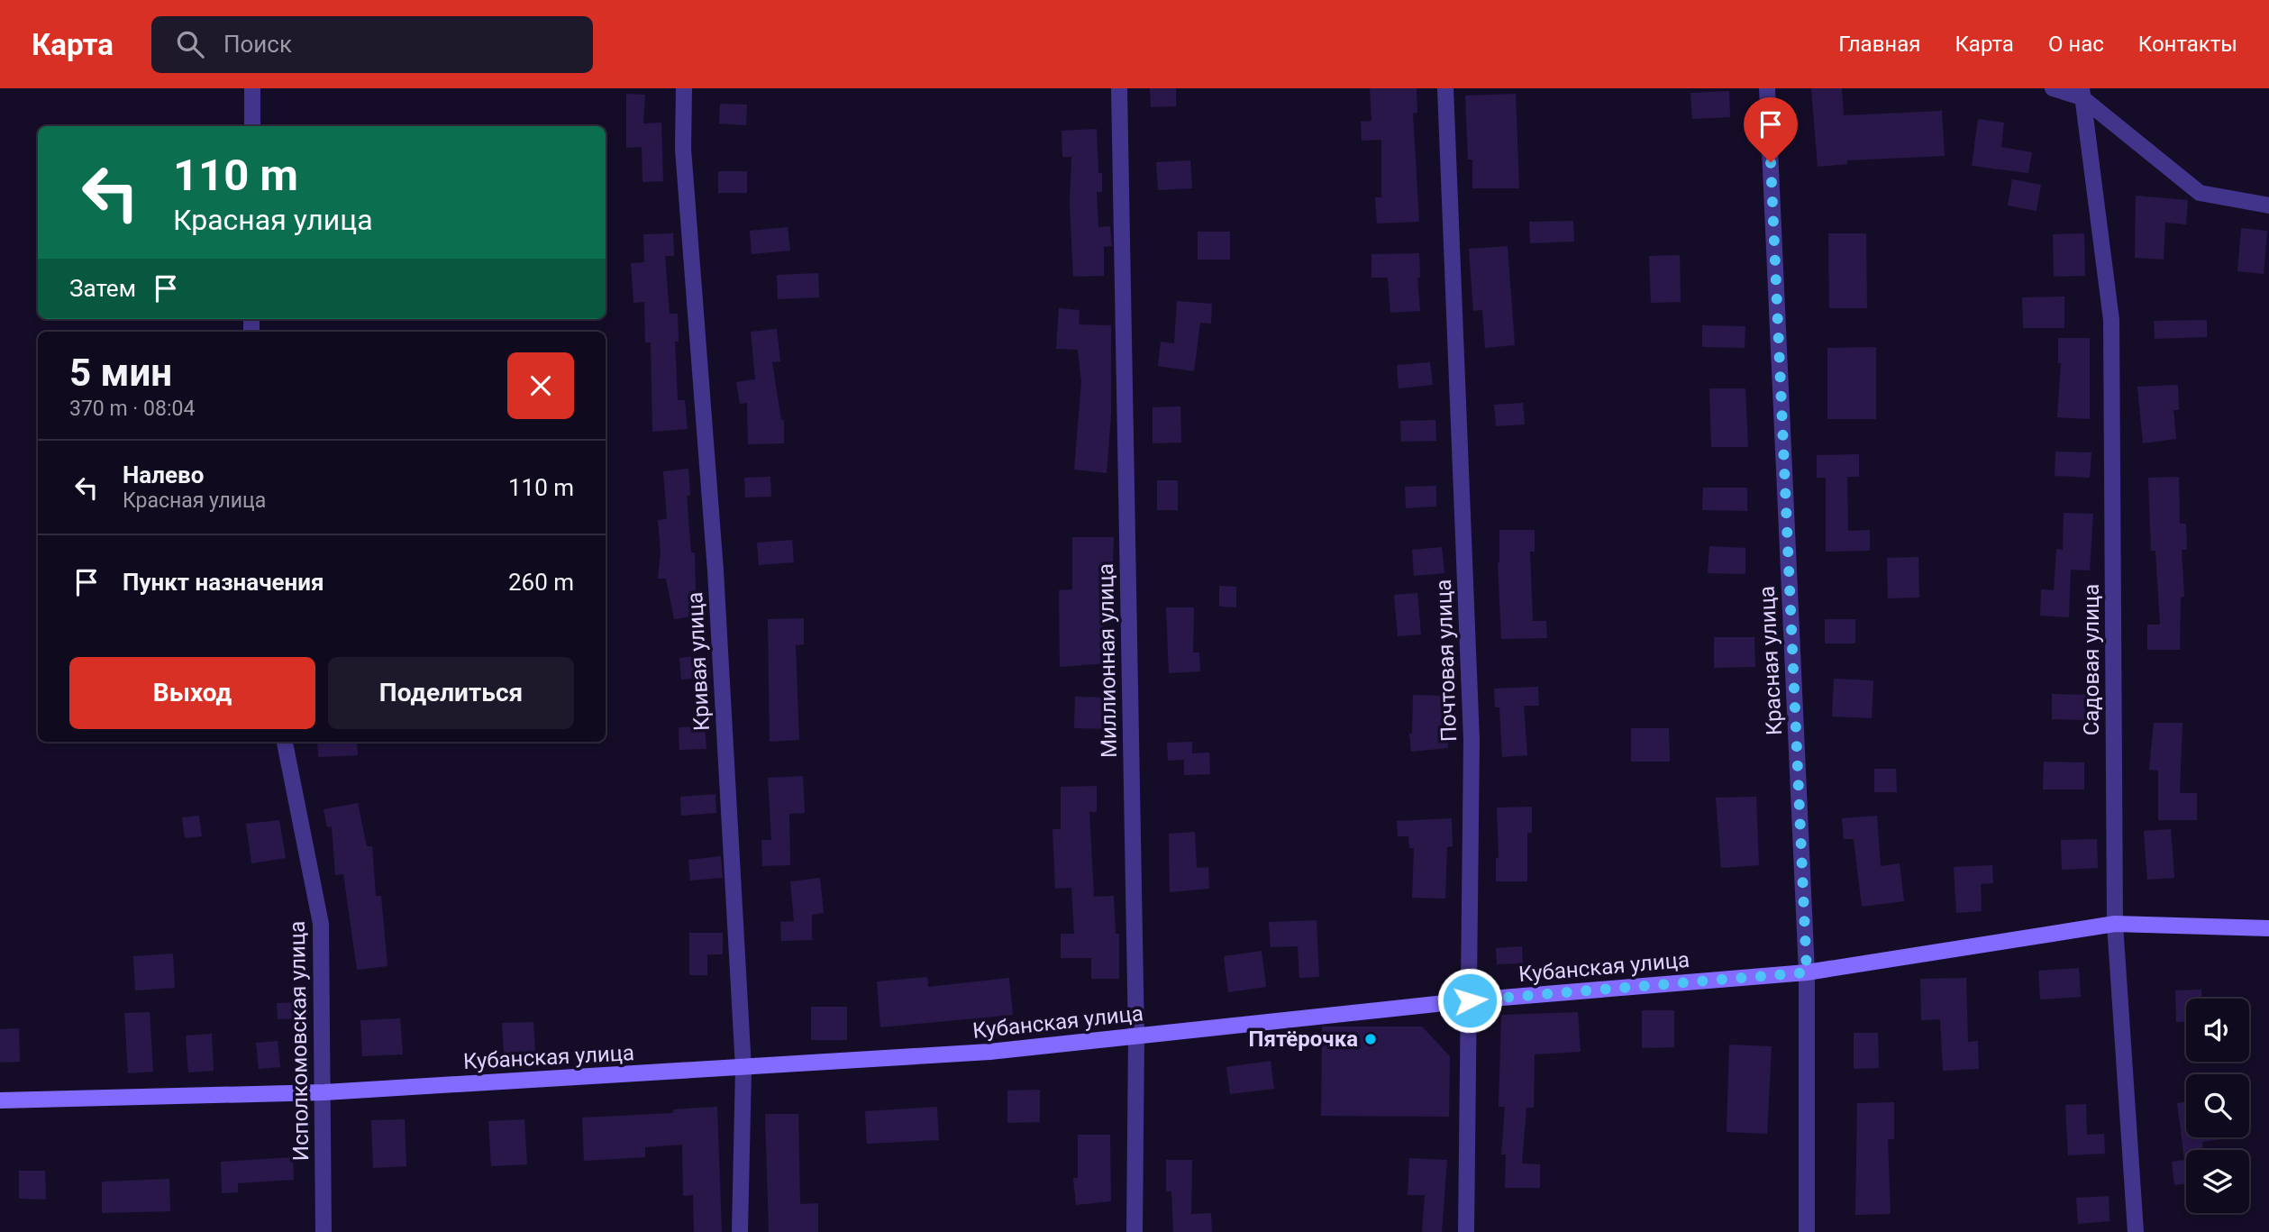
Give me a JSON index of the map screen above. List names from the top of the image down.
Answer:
{
  "streets": {
    "main road": ["Кубанская улица"],
    "street": [
      "Садовая улица",
      "Миллионная улица",
      "Почтовая улица",
      "Красная улица",
      "Кривая улица",
      "Исполкомовская улица"
    ]
  },
  "crossings": [
    ["Садовая улица", "Кубанская улица"],
    ["Миллионная улица", "Кубанская улица"],
    ["Почтовая улица", "Кубанская улица"],
    ["Красная улица", "Кубанская улица"],
    ["Кривая улица", "Кубанская улица"],
    ["Кубанская улица", "Исполкомовская улица"]
  ],
  "places": ["Пятёрочка"],
  "page": {
    "header": "Карта",
    "search": "Поиск",
    "nav": [
      "Главная",
      "Карта",
      "О нас",
      "Контакты"
    ],
    "turn": ["110 m", "Красная улица"],
    "then": "Затем",
    "heading": ["5 мин", "370 m · 08:04"],
    "list": [
      {
        "name": "Налево",
        "note": "Красная улица",
        "value": "110 m"
      },
      {
        "name": "Пункт назначения",
        "value": "260 m"
      }
    ],
    "buttons": ["Выход", "Поделиться"]
  }
}
